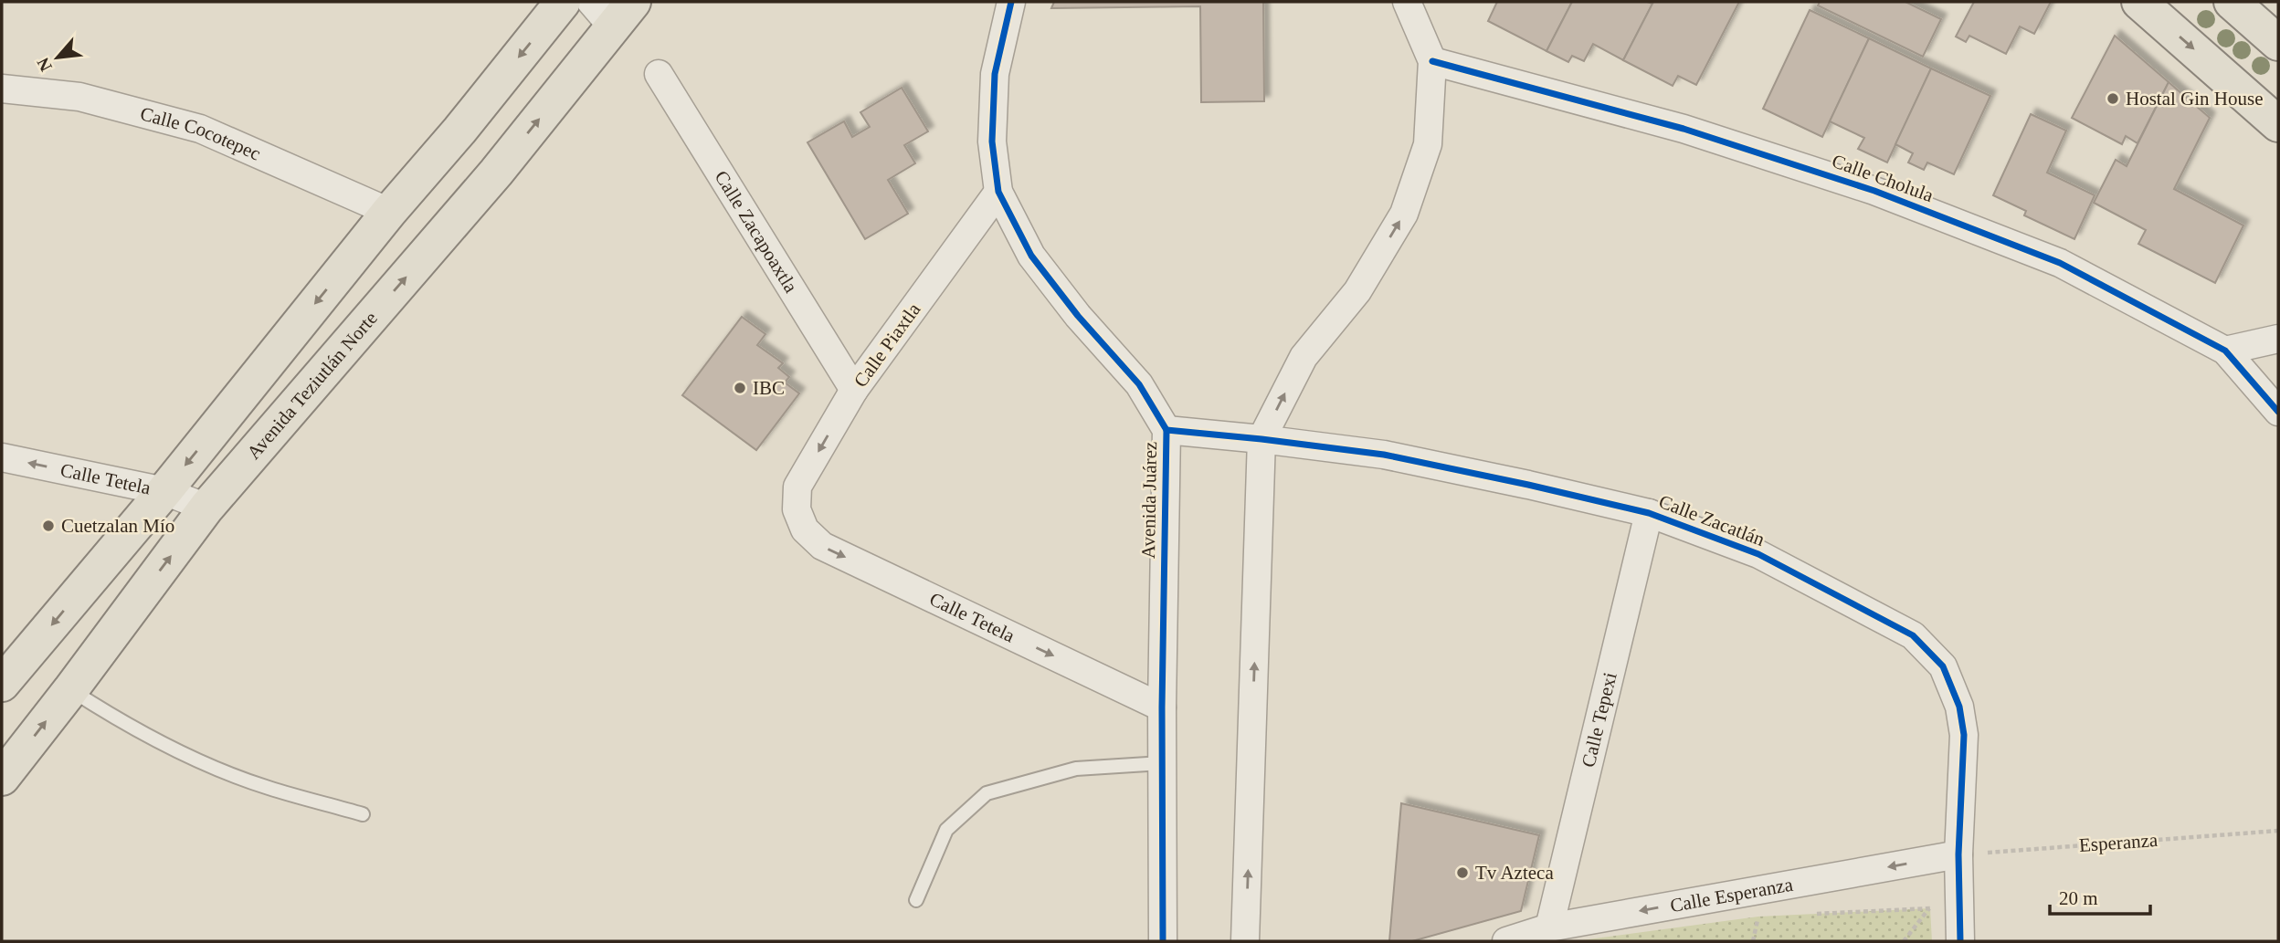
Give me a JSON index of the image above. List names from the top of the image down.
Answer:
{
  "streets": {
    "main road": ["Avenida Teziutlán Norte"],
    "street": [
      "Calle Cocotepec",
      "Calle Cholula",
      "Calle Zacapoaxtla",
      "Calle Piaxtla",
      "Calle Tetela",
      "Avenida Juárez",
      "Calle Zacatlán",
      "Calle Tepexi",
      "Calle Esperanza"
    ],
    "path": ["Esperanza"]
  },
  "crossings": [
    ["Calle Zacapoaxtla", "Calle Piaxtla"],
    ["Calle Piaxtla", "Calle Tetela"],
    ["Calle Piaxtla", "Avenida Juárez"],
    ["Avenida Teziutlán Norte", "Calle Tetela"],
    ["Calle Tetela", "Avenida Juárez"],
    ["Avenida Juárez", "Calle Zacatlán"],
    ["Calle Zacatlán", "Calle Tepexi"],
    ["Calle Zacatlán", "Esperanza"],
    ["Calle Zacatlán", "Calle Esperanza"],
    ["Calle Tepexi", "Calle Esperanza"],
    ["Esperanza", "Calle Esperanza"]
  ],
  "one_way": ["Calle Piaxtla", "Calle Esperanza"],
  "places": [
    "Hostal Gin House",
    "IBC",
    "Cuetzalan Mío",
    "Tv Azteca"
  ],
  "scale_bar": "20 m",
  "north": "bottom left"
}
